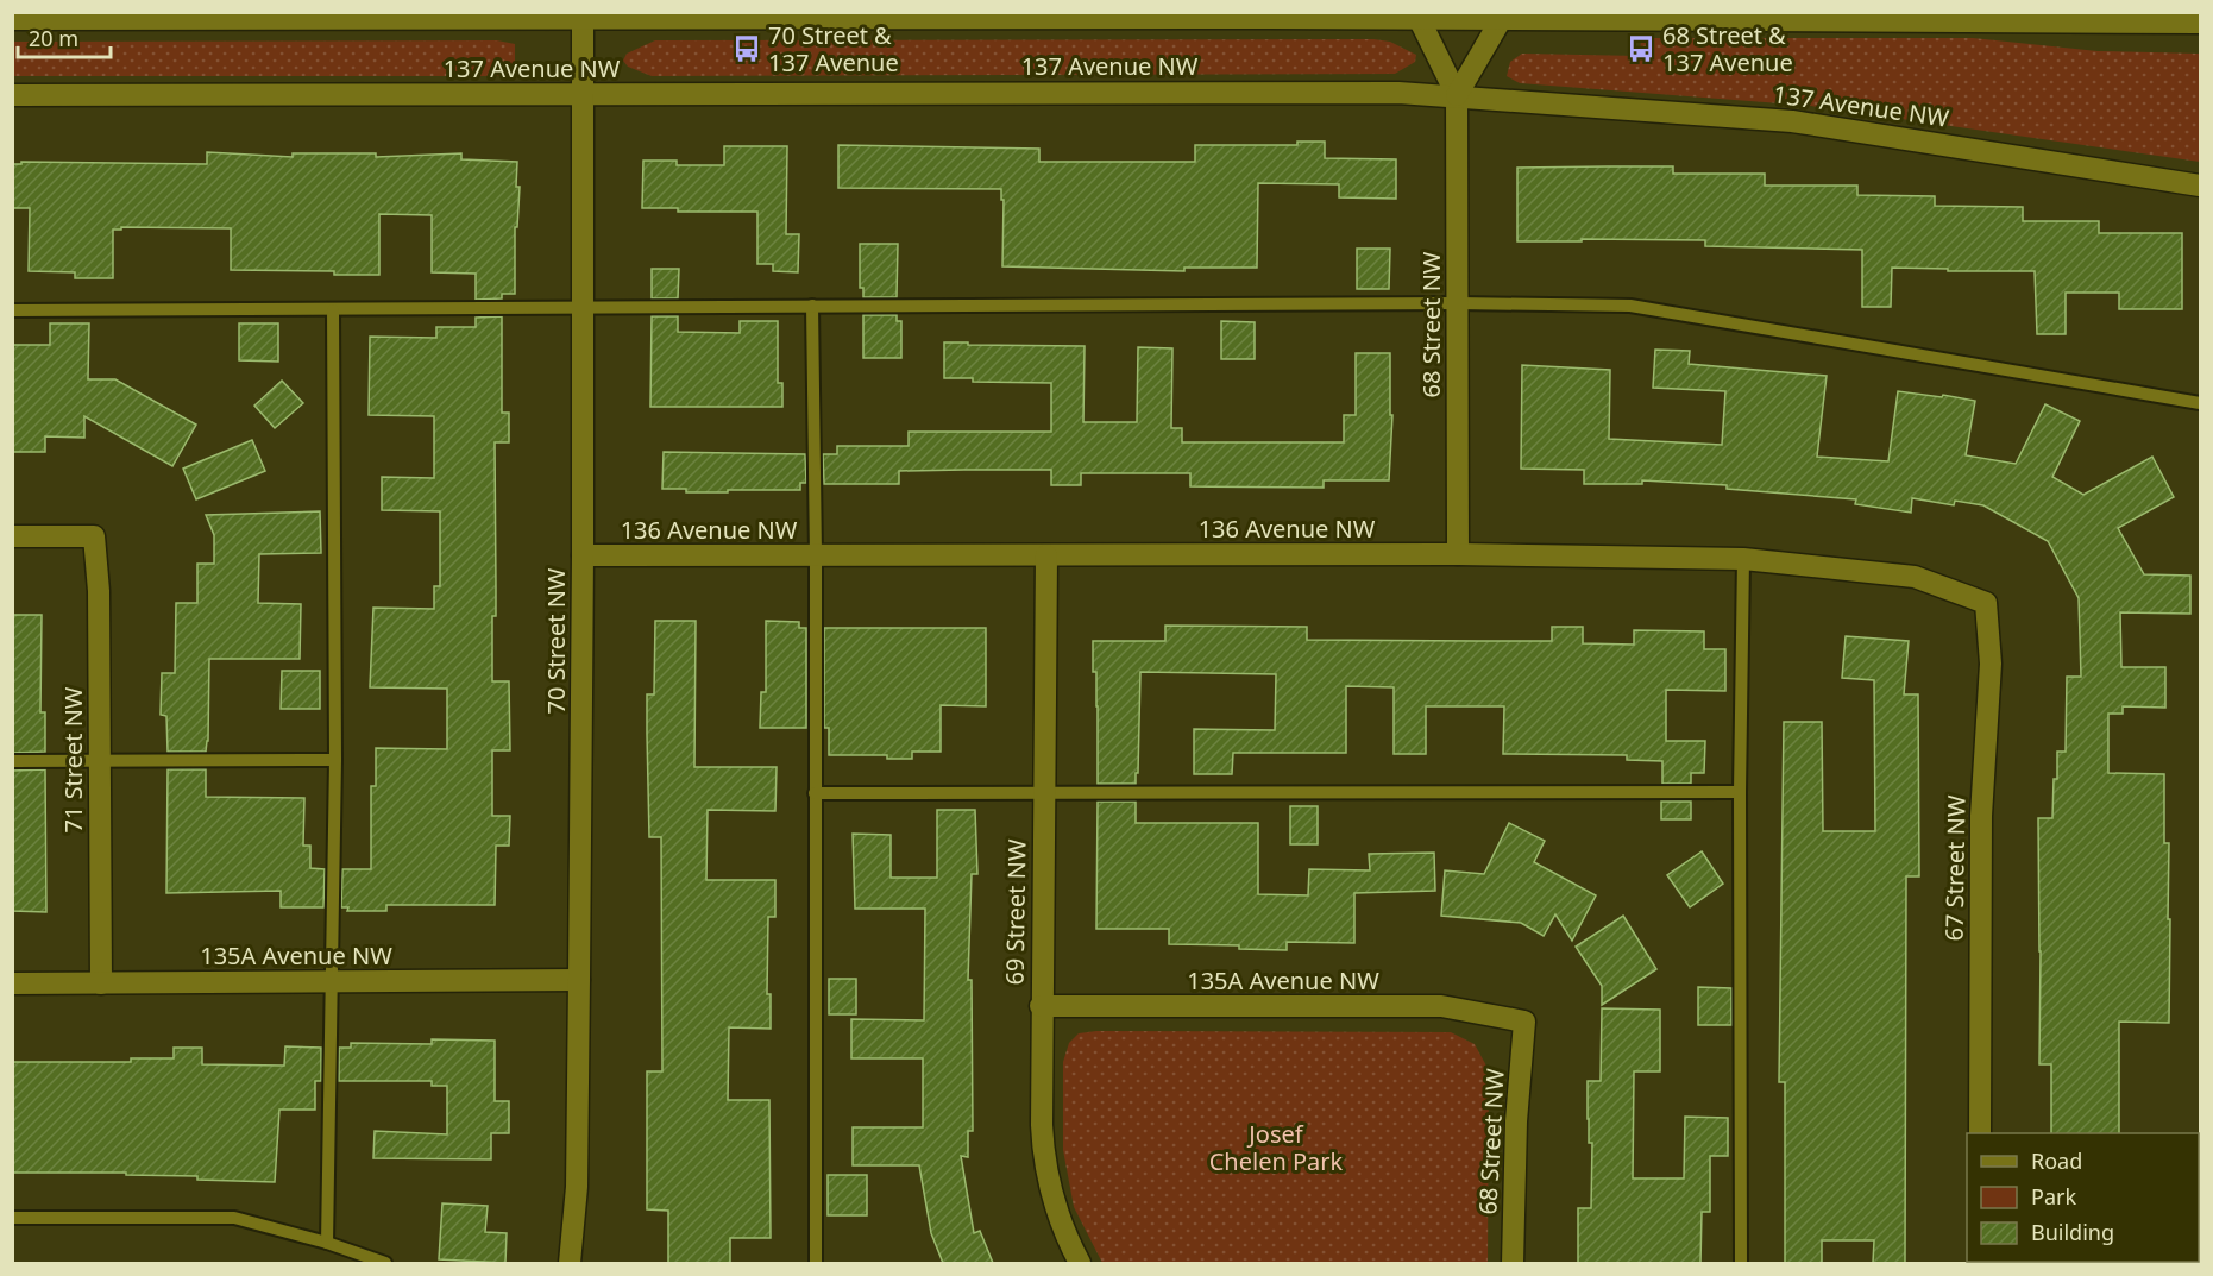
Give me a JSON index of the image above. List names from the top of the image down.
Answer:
{
  "streets": {
    "street": [
      "137 Avenue NW",
      "68 Street NW",
      "136 Avenue NW",
      "70 Street NW",
      "71 Street NW",
      "67 Street NW",
      "69 Street NW",
      "135A Avenue NW"
    ]
  },
  "crossings": [
    ["137 Avenue NW", "68 Street NW"],
    ["137 Avenue NW", "70 Street NW"],
    ["68 Street NW", "136 Avenue NW"],
    ["68 Street NW", "135A Avenue NW"],
    ["136 Avenue NW", "70 Street NW"],
    ["136 Avenue NW", "67 Street NW"],
    ["136 Avenue NW", "69 Street NW"],
    ["70 Street NW", "135A Avenue NW"],
    ["71 Street NW", "135A Avenue NW"],
    ["69 Street NW", "135A Avenue NW"]
  ],
  "parks": ["Josef Chelen Park"],
  "places": {
    "bus stop": ["70 Street & 137 Avenue", "68 Street & 137 Avenue"]
  },
  "legend": ["Road", "Park", "Building"],
  "scale_bar": "20 m"
}
